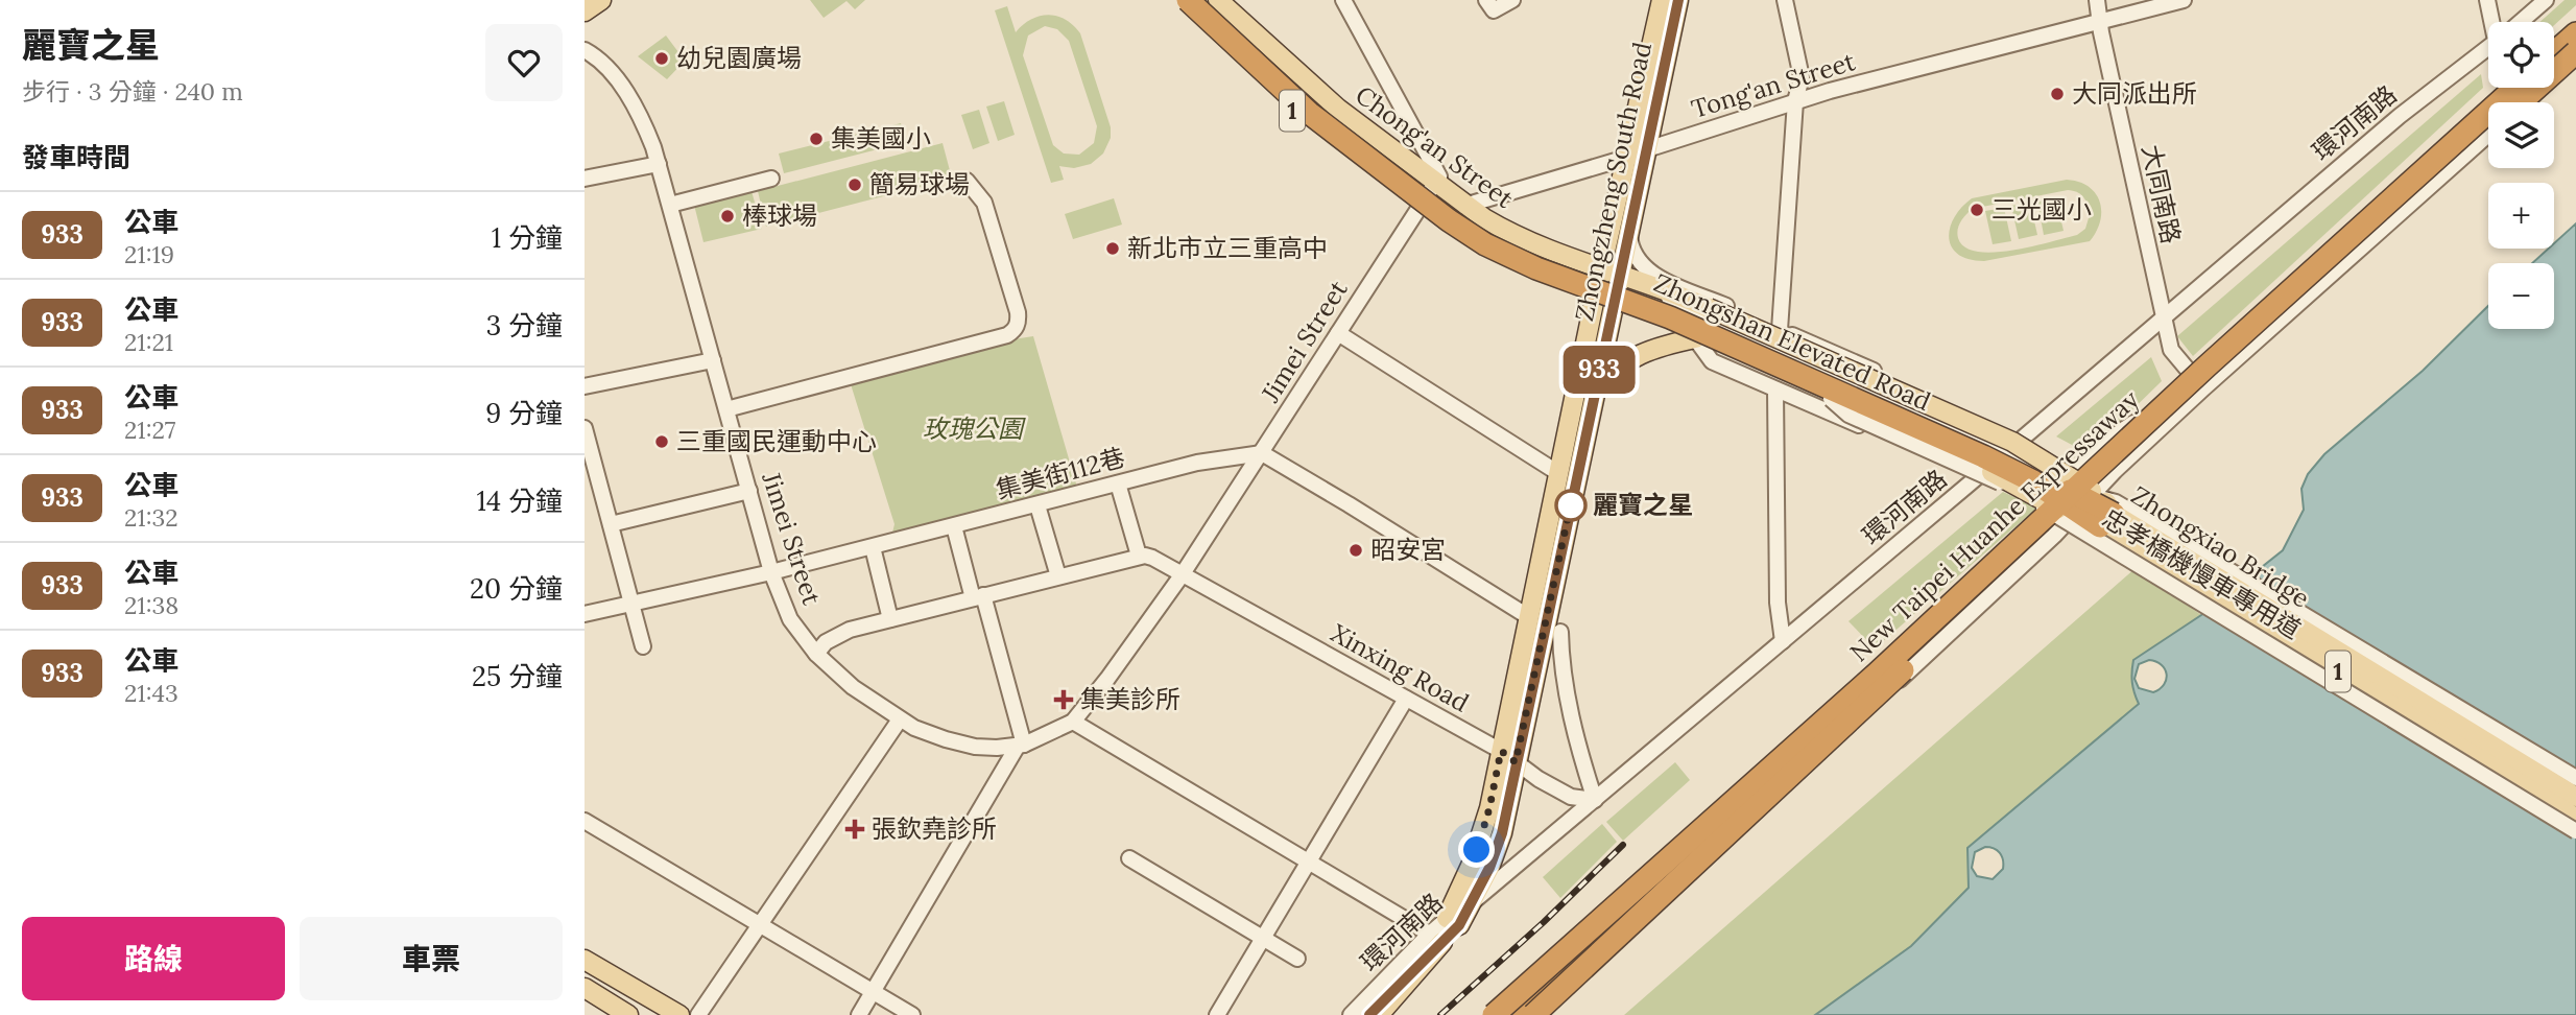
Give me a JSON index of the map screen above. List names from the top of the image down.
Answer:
{
  "streets": {
    "highway": ["1", "Zhongshan Elevated Road", "New Taipei Huanhe Expressaway"],
    "main road": ["Chong'an Street", "Zhongzheng South Road", "Zhongxiao Bridge"],
    "street": [
      "Tong'an Street",
      "環河南路",
      "大同南路",
      "Jimei Street",
      "集美街112巷",
      "忠孝橋機慢車專用道",
      "Xinxing Road"
    ]
  },
  "crossings": [
    ["Tong'an Street", "Chong'an Street"],
    ["Tong'an Street", "Zhongzheng South Road"],
    ["Tong'an Street", "大同南路"],
    ["1", "Zhongzheng South Road"],
    ["1", "Jimei Street"],
    ["1", "Zhongshan Elevated Road"],
    ["1", "Zhongxiao Bridge"],
    ["環河南路", "Chong'an Street"],
    ["環河南路", "Zhongzheng South Road"],
    ["環河南路", "大同南路"],
    ["環河南路", "Xinxing Road"],
    ["Chong'an Street", "Zhongzheng South Road"],
    ["Chong'an Street", "Jimei Street"],
    ["Chong'an Street", "Zhongxiao Bridge"],
    ["Zhongzheng South Road", "Xinxing Road"],
    ["Jimei Street", "集美街112巷"],
    ["Jimei Street", "Xinxing Road"],
    ["Zhongshan Elevated Road", "Zhongxiao Bridge"],
    ["Zhongshan Elevated Road", "忠孝橋機慢車專用道"],
    ["Zhongxiao Bridge", "忠孝橋機慢車專用道"]
  ],
  "parks": ["玫瑰公園"],
  "places": {
    "other": [
      "幼兒園廣場",
      "大同派出所",
      "集美國小",
      "簡易球場",
      "三光國小",
      "棒球場",
      "新北市立三重高中",
      "三重國民運動中心",
      "麗寶之星",
      "昭安宮"
    ],
    "health": ["集美診所", "張欽堯診所"]
  },
  "lines": ["bus line 933"],
  "page": {
    "heading": [
      ["麗寶之星", "步行 · 3 分鐘 · 240 m"],
      "發車時間"
    ],
    "on_map": "933",
    "map_buttons": ["+", "−"],
    "list": [
      {
        "mark": "933",
        "name": "公車",
        "note": "21:19",
        "value": "1 分鐘"
      },
      {
        "mark": "933",
        "name": "公車",
        "note": "21:21",
        "value": "3 分鐘"
      },
      {
        "mark": "933",
        "name": "公車",
        "note": "21:27",
        "value": "9 分鐘"
      },
      {
        "mark": "933",
        "name": "公車",
        "note": "21:32",
        "value": "14 分鐘"
      },
      {
        "mark": "933",
        "name": "公車",
        "note": "21:38",
        "value": "20 分鐘"
      },
      {
        "mark": "933",
        "name": "公車",
        "note": "21:43",
        "value": "25 分鐘"
      }
    ],
    "buttons": ["路線", "車票"]
  }
}
